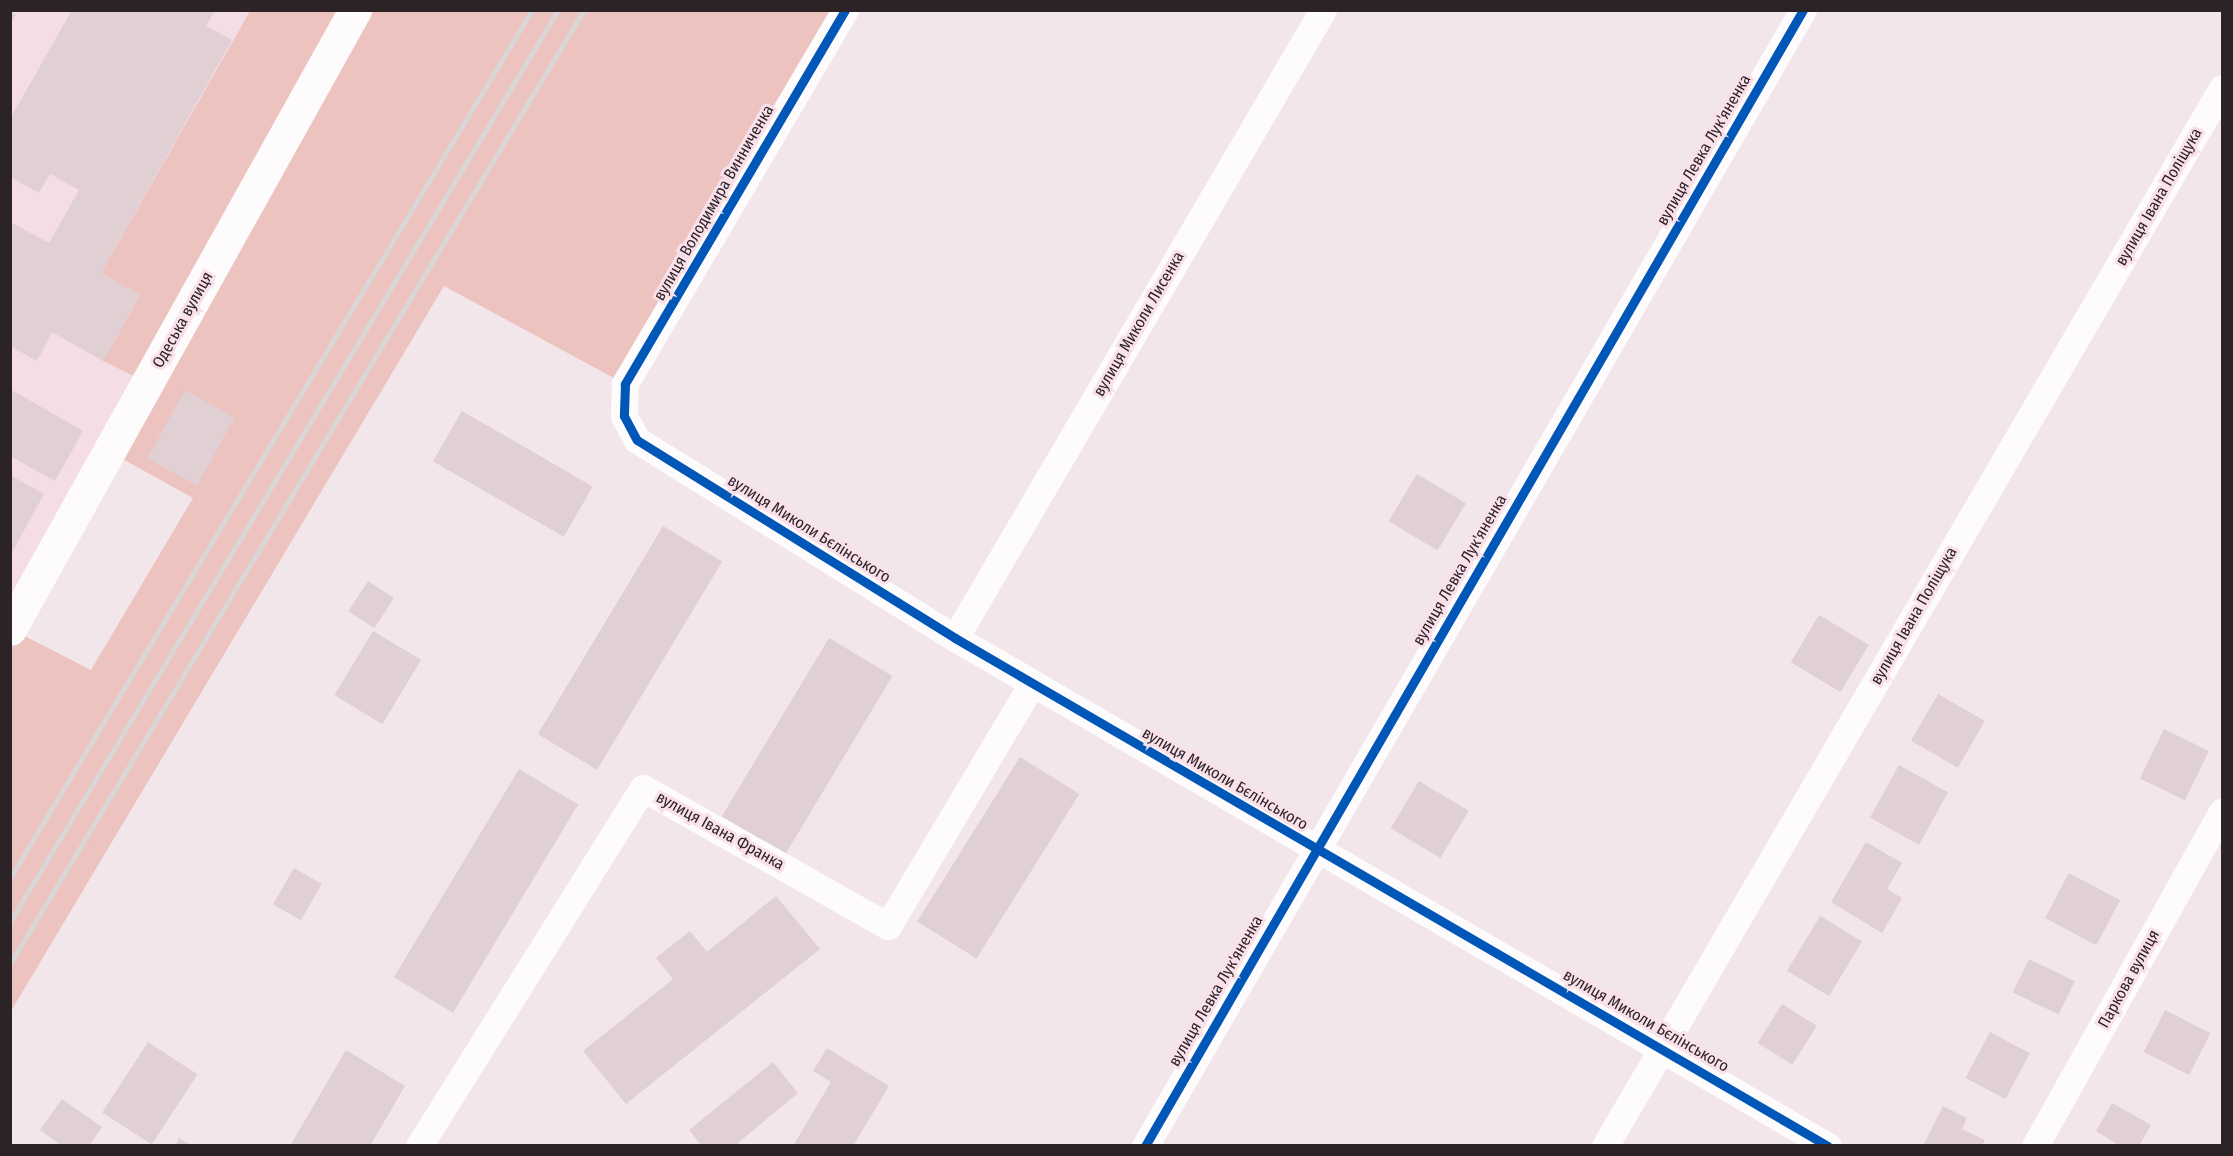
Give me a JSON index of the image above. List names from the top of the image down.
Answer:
{
  "streets": {
    "main road": ["Одеська вулиця"],
    "street": [
      "вулиця Левка Лук'яненка",
      "вулиця Івана Поліщука",
      "вулиця Володимира Винниченка",
      "вулиця Миколи Лисенка",
      "вулиця Миколи Бєлінського",
      "вулиця Івана Франка",
      "Паркова вулиця"
    ]
  },
  "crossings": [
    ["вулиця Левка Лук'яненка", "вулиця Миколи Бєлінського"],
    ["вулиця Івана Поліщука", "вулиця Миколи Бєлінського"],
    ["вулиця Володимира Винниченка", "вулиця Миколи Бєлінського"],
    ["вулиця Миколи Лисенка", "вулиця Миколи Бєлінського"],
    ["вулиця Миколи Бєлінського", "вулиця Івана Франка"]
  ]
}
